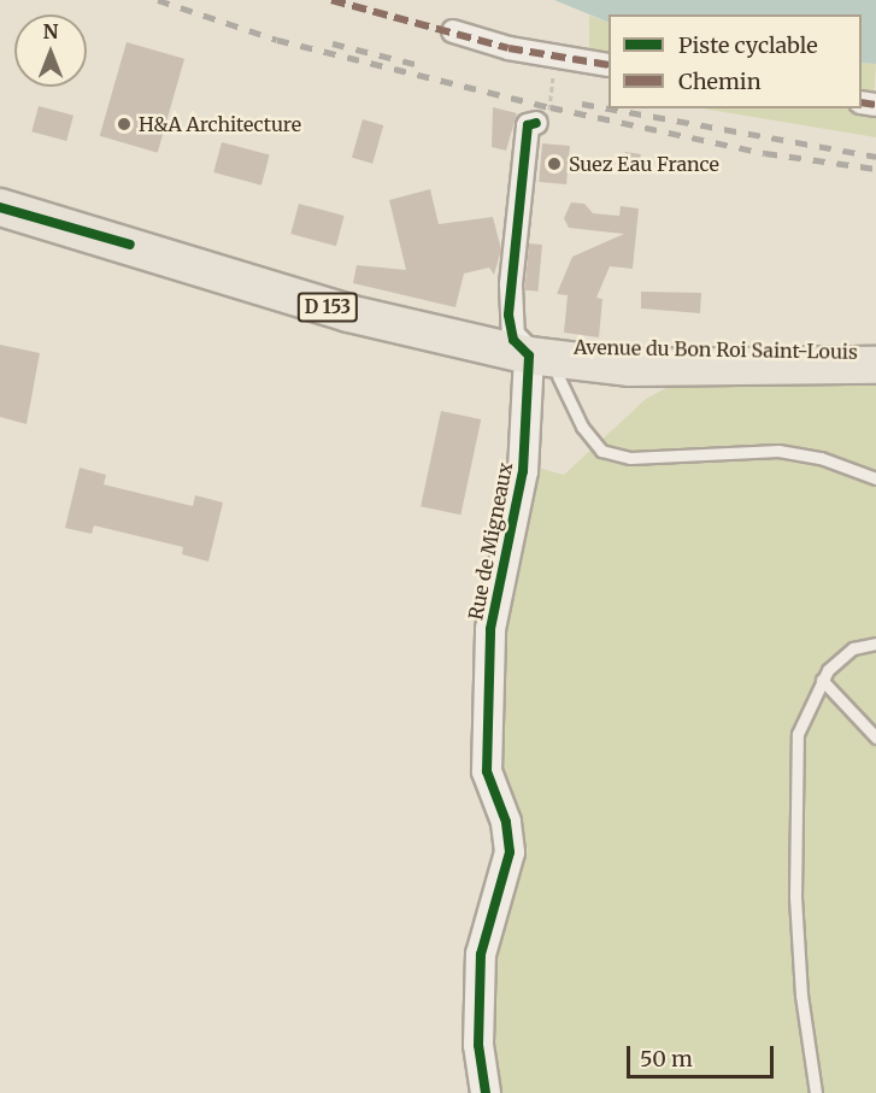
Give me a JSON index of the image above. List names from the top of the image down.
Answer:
{
  "streets": {
    "main road": ["D 153", "Avenue du Bon Roi Saint-Louis"],
    "street": ["Rue de Migneaux"]
  },
  "crossings": [
    ["D 153", "Avenue du Bon Roi Saint-Louis"],
    ["D 153", "Rue de Migneaux"],
    ["Avenue du Bon Roi Saint-Louis", "Rue de Migneaux"]
  ],
  "places": ["H&A Architecture", "Suez Eau France"],
  "legend": ["Piste cyclable", "Chemin"],
  "scale_bar": "50 m",
  "north": "top"
}
